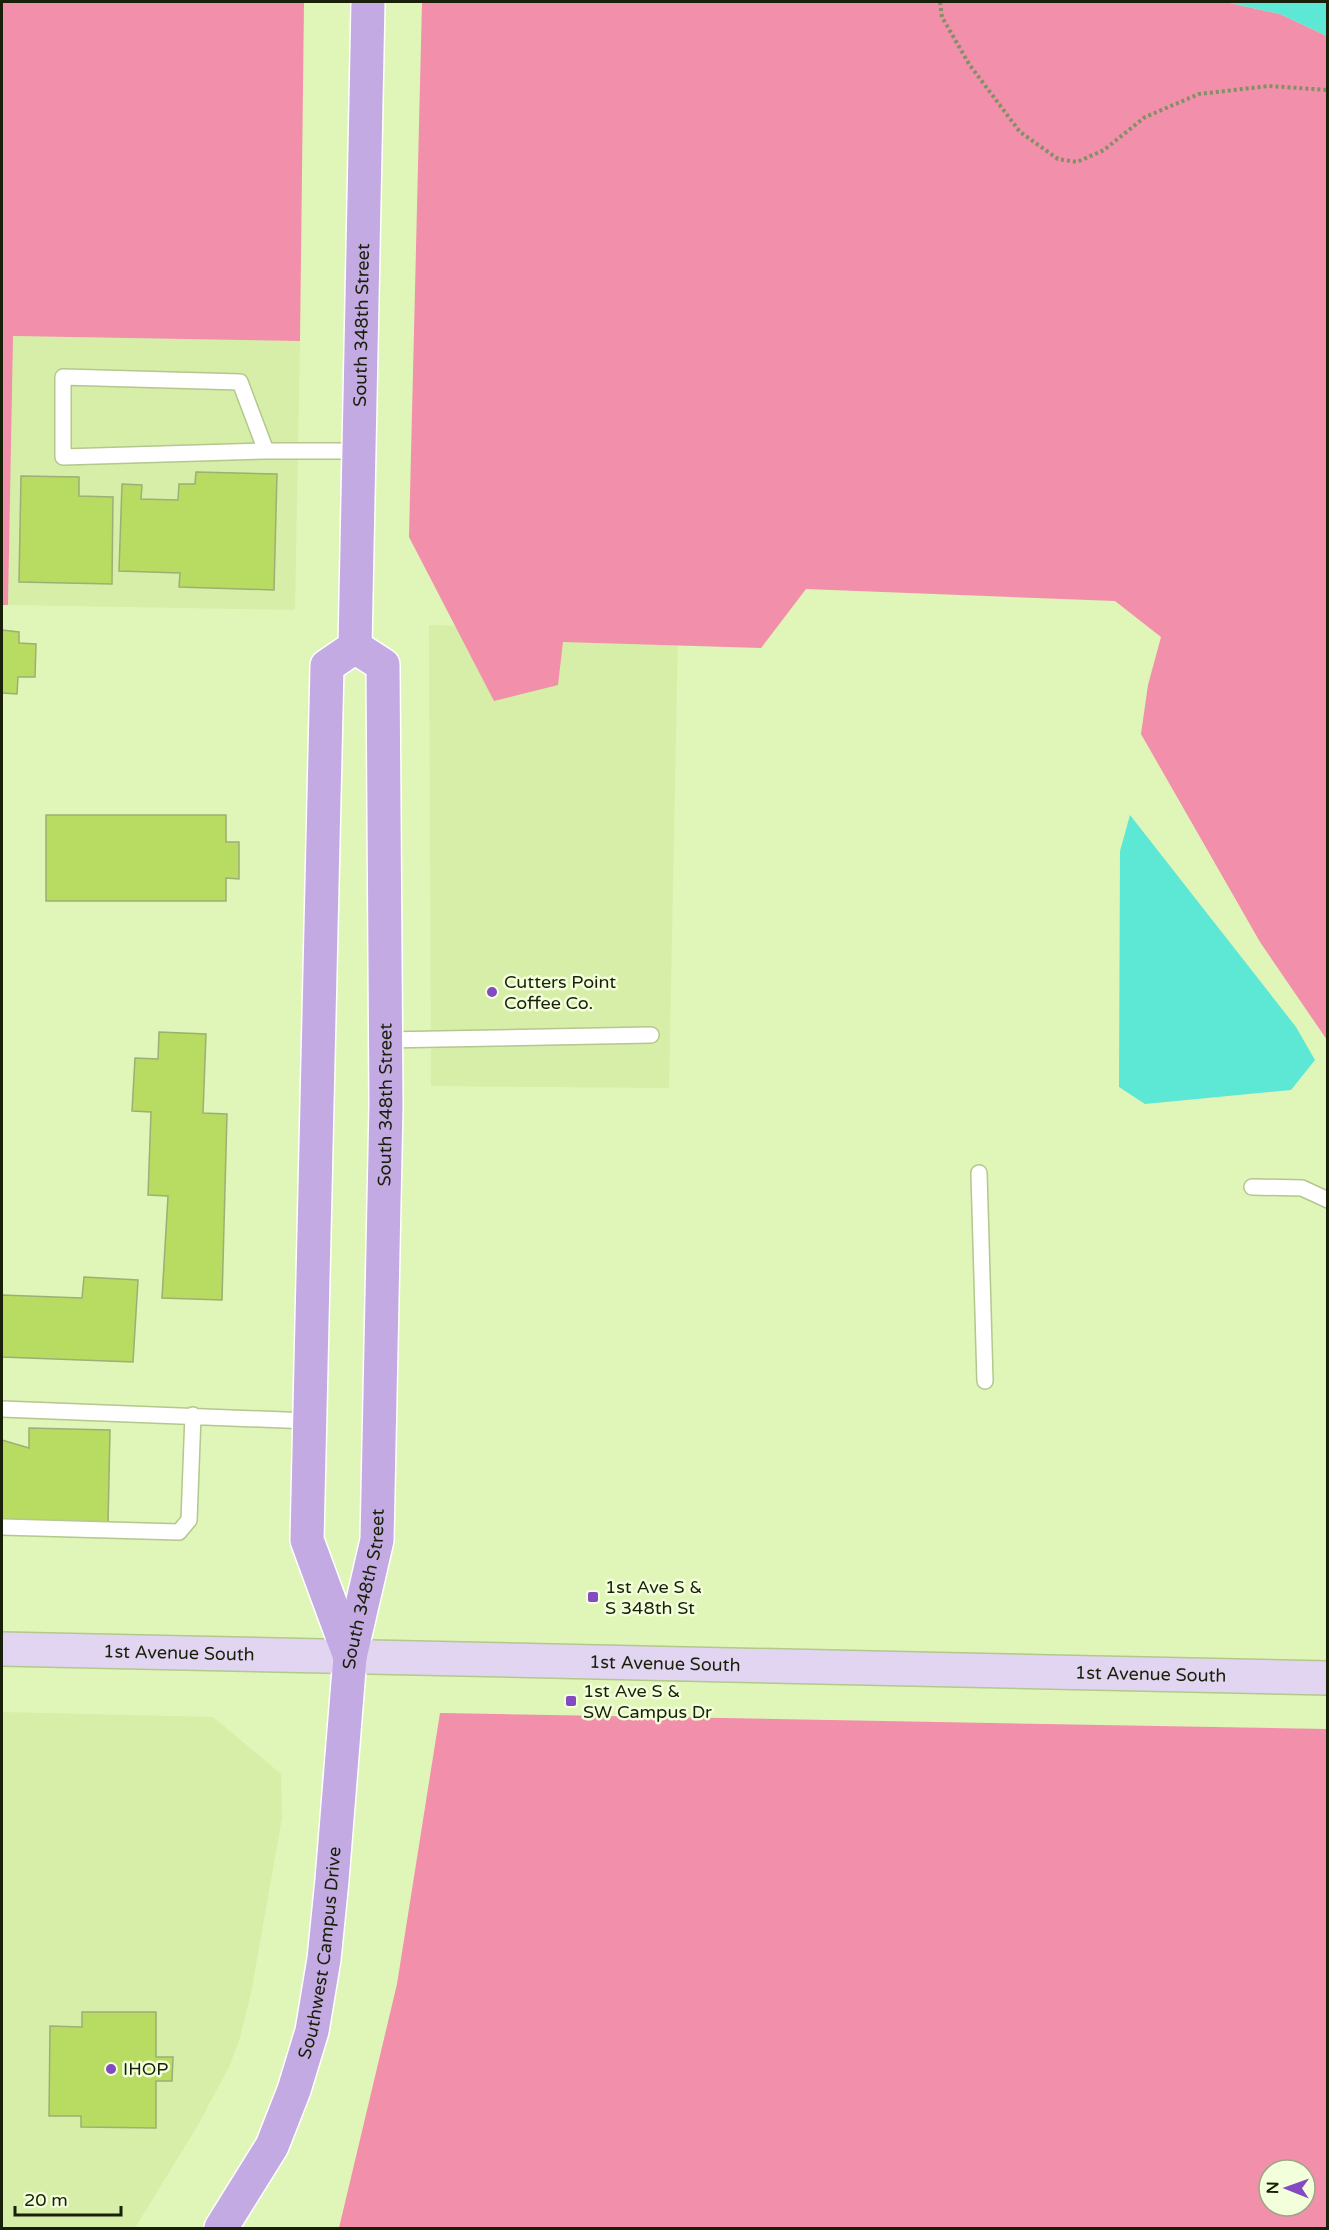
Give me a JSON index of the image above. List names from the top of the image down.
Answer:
{
  "streets": {
    "main road": ["South 348th Street", "1st Avenue South", "Southwest Campus Drive"]
  },
  "crossings": [
    ["South 348th Street", "1st Avenue South"],
    ["South 348th Street", "Southwest Campus Drive"],
    ["1st Avenue South", "Southwest Campus Drive"]
  ],
  "places": {
    "other": ["Cutters Point Coffee Co.", "IHOP"],
    "transit": ["1st Ave S & S 348th St", "1st Ave S & SW Campus Dr"]
  },
  "scale_bar": "20 m",
  "north": "left"
}
